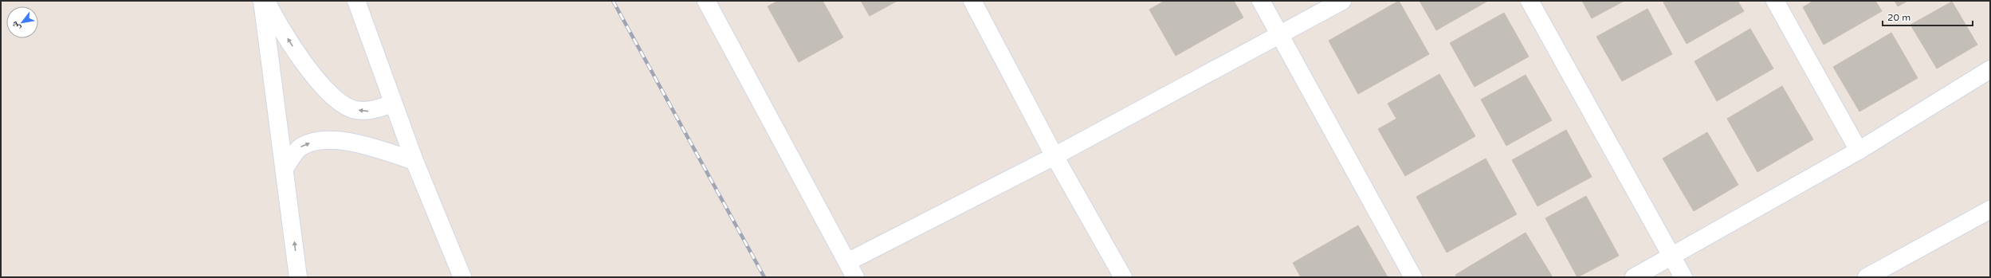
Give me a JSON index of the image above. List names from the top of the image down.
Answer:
{
  "scale_bar": "20 m",
  "north": "bottom left"
}
